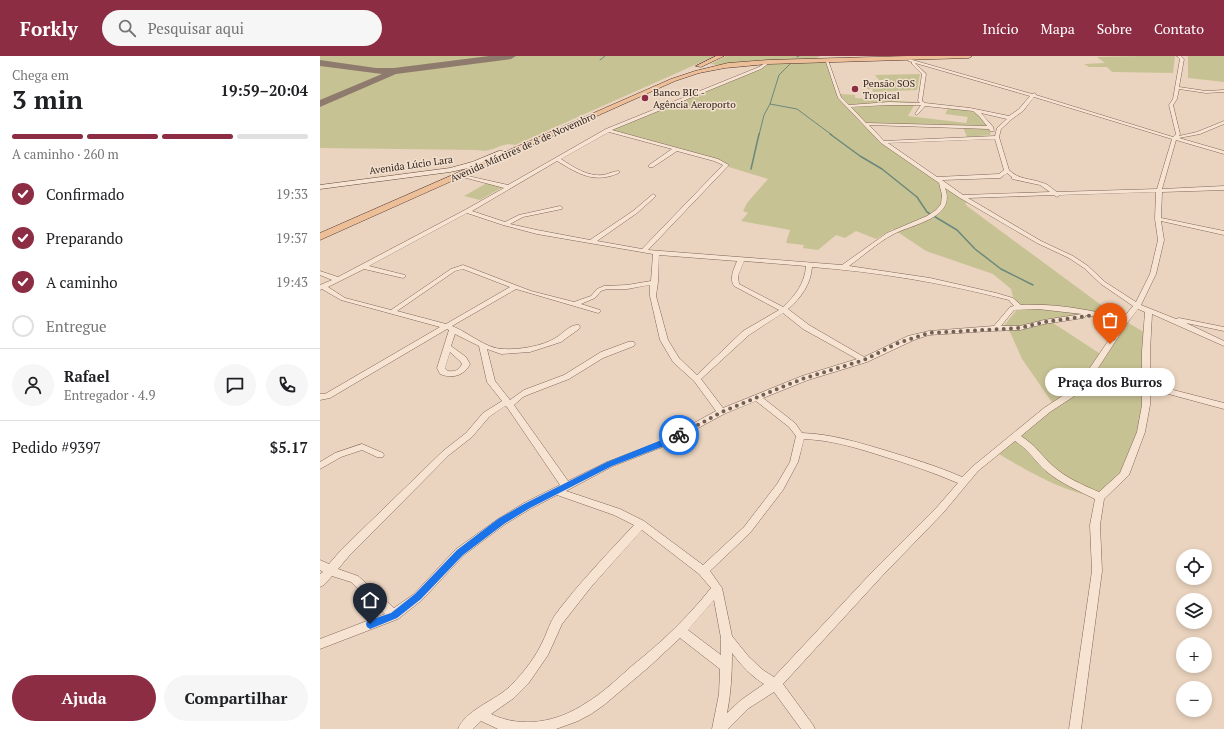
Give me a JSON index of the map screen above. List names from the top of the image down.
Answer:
{
  "streets": {
    "main road": ["Avenida Mártires de 8 de Novembro", "Avenida Lúcio Lara"]
  },
  "crossings": [
    ["Avenida Mártires de 8 de Novembro", "Avenida Lúcio Lara"]
  ],
  "places": ["Pensão SOS Tropical", "Banco BIC - Agência Aeroporto", "Praça dos Burros"],
  "page": {
    "header": "Forkly",
    "search": "Pesquisar aqui",
    "nav": [
      "Início",
      "Mapa",
      "Sobre",
      "Contato"
    ],
    "heading": ["3 min", "Chega em", "19:59–20:04"],
    "panel": [
      "Rafael",
      "Entregador · 4.9",
      "Pedido #9397",
      "$5.17"
    ],
    "bar": "A caminho · 260 m",
    "list": [
      ["Confirmado", "19:33"],
      ["Preparando", "19:37"],
      ["A caminho", "19:43"],
      "Entregue"
    ],
    "bubble": "Praça dos Burros",
    "map_buttons": ["+", "−"],
    "buttons": ["Ajuda", "Compartilhar"]
  }
}
